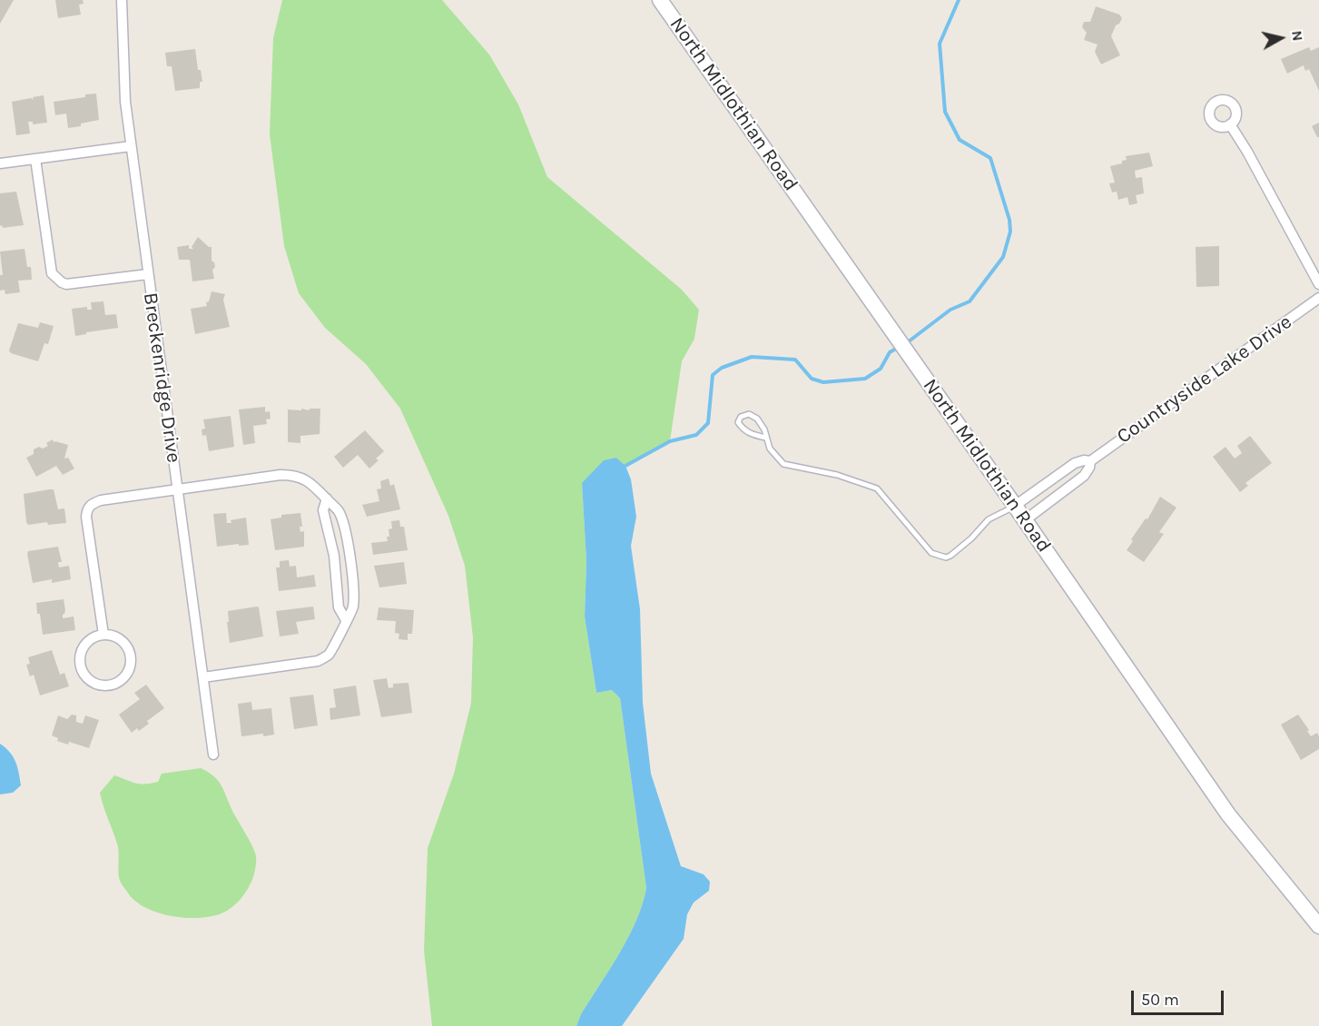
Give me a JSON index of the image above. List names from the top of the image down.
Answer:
{
  "streets": {
    "main road": ["North Midlothian Road"],
    "street": ["Breckenridge Drive", "Countryside Lake Drive"]
  },
  "crossings": [
    ["North Midlothian Road", "Countryside Lake Drive"]
  ],
  "scale_bar": "50 m",
  "north": "right"
}
